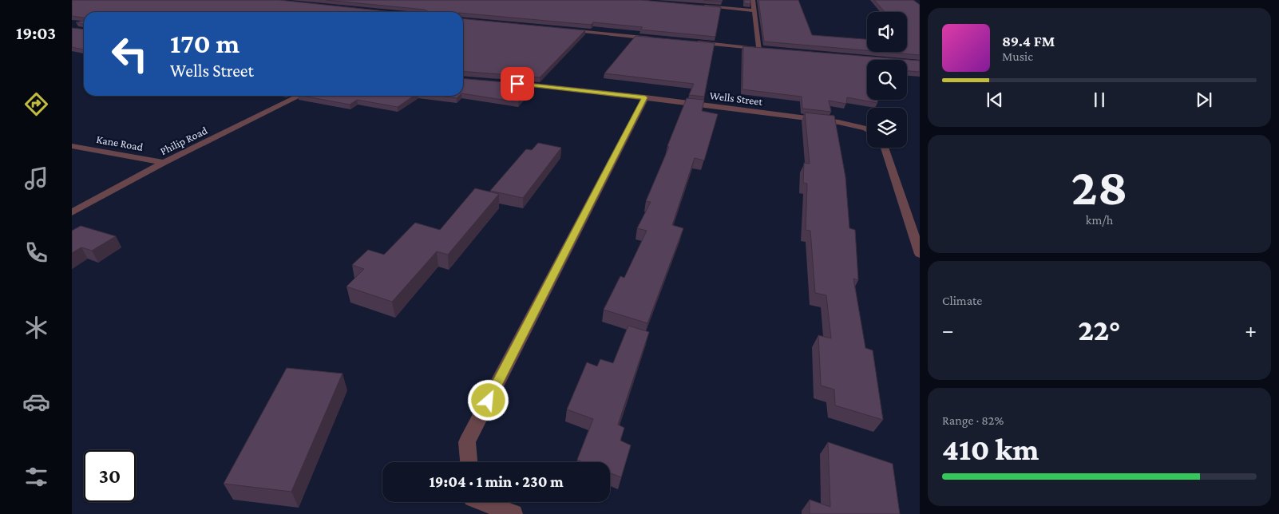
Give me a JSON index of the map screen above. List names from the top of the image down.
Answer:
{
  "streets": {
    "street": ["Wells Street", "Philip Road", "Kane Road"]
  },
  "crossings": [
    ["Philip Road", "Kane Road"]
  ],
  "page": {
    "tabs": "19:03",
    "turn": ["170 m", "Wells Street"],
    "song": ["89.4 FM", "Music"],
    "tile": [
      ["28", "km/h"],
      "Climate",
      ["Range · 82%", "410 km"]
    ],
    "heat": ["−", "22°", "+"],
    "limit": "30",
    "trip": "19:04 · 1 min · 230 m"
  }
}
